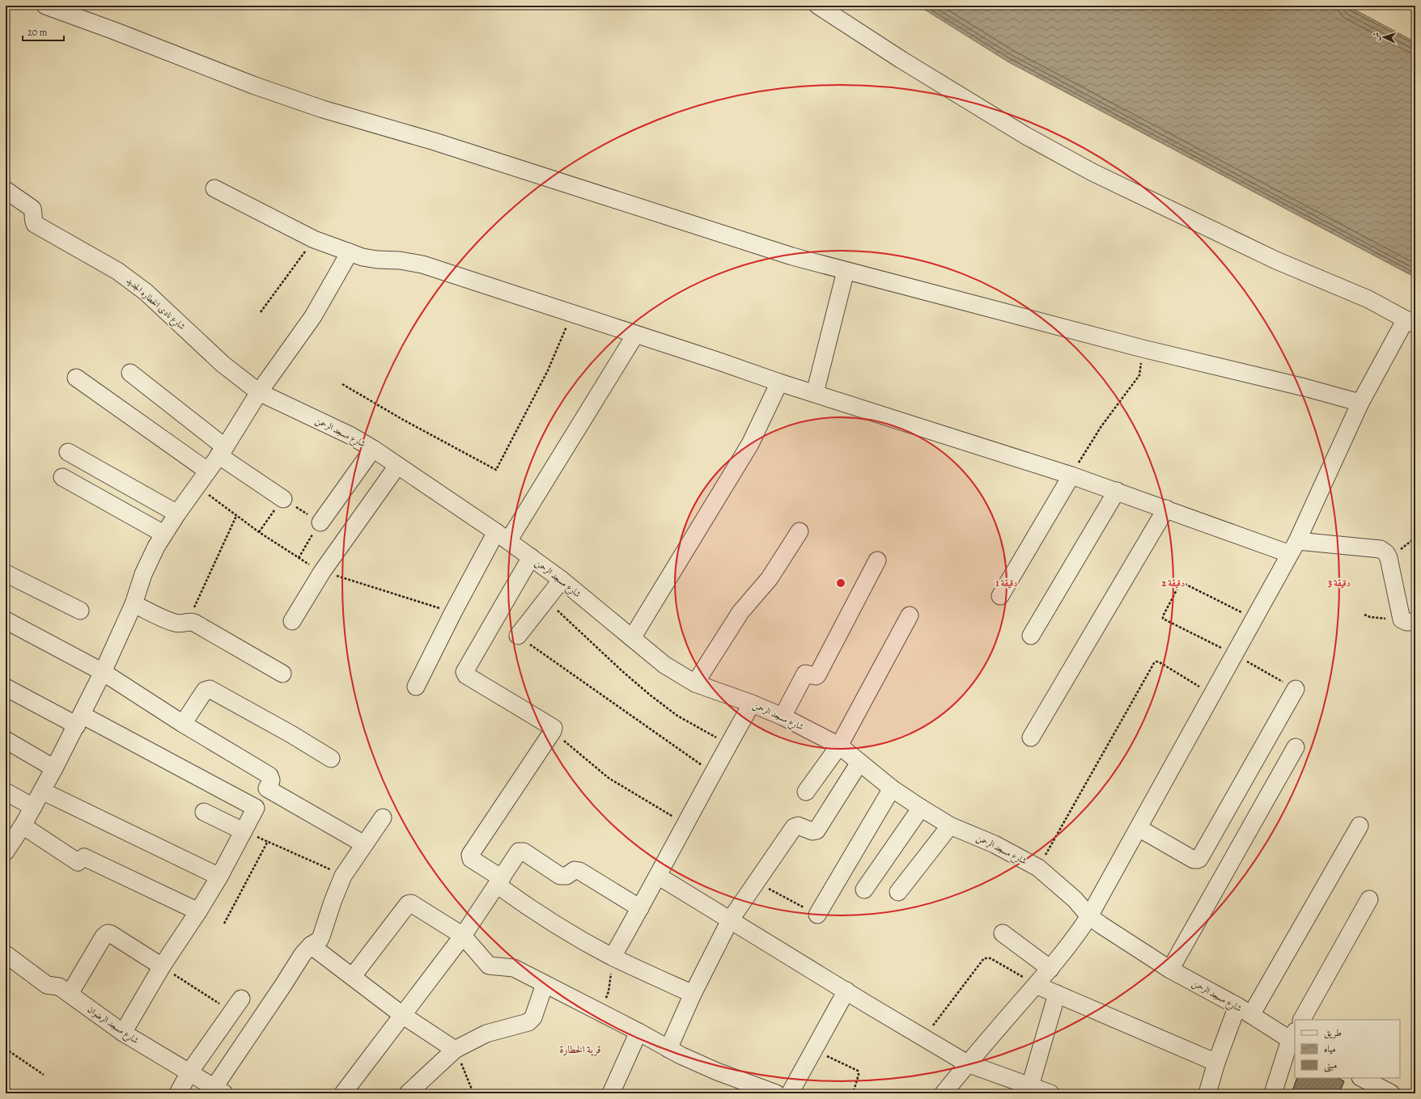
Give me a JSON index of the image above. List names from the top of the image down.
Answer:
{
  "streets": {
    "street": ["شارع نادى الخطاره الجديد", "شارع مسجد الرحمن", "شارع مسجد الرضوان"]
  },
  "crossings": [
    ["شارع نادى الخطاره الجديد", "شارع مسجد الرحمن"]
  ],
  "districts": ["قرية الخطارة"],
  "legend": ["طريق", "مياه", "مبنى"],
  "scale_bar": "20 m",
  "north": "left",
  "rings": ["1 دقيقة", "2 دقيقة", "3 دقيقة"]
}
